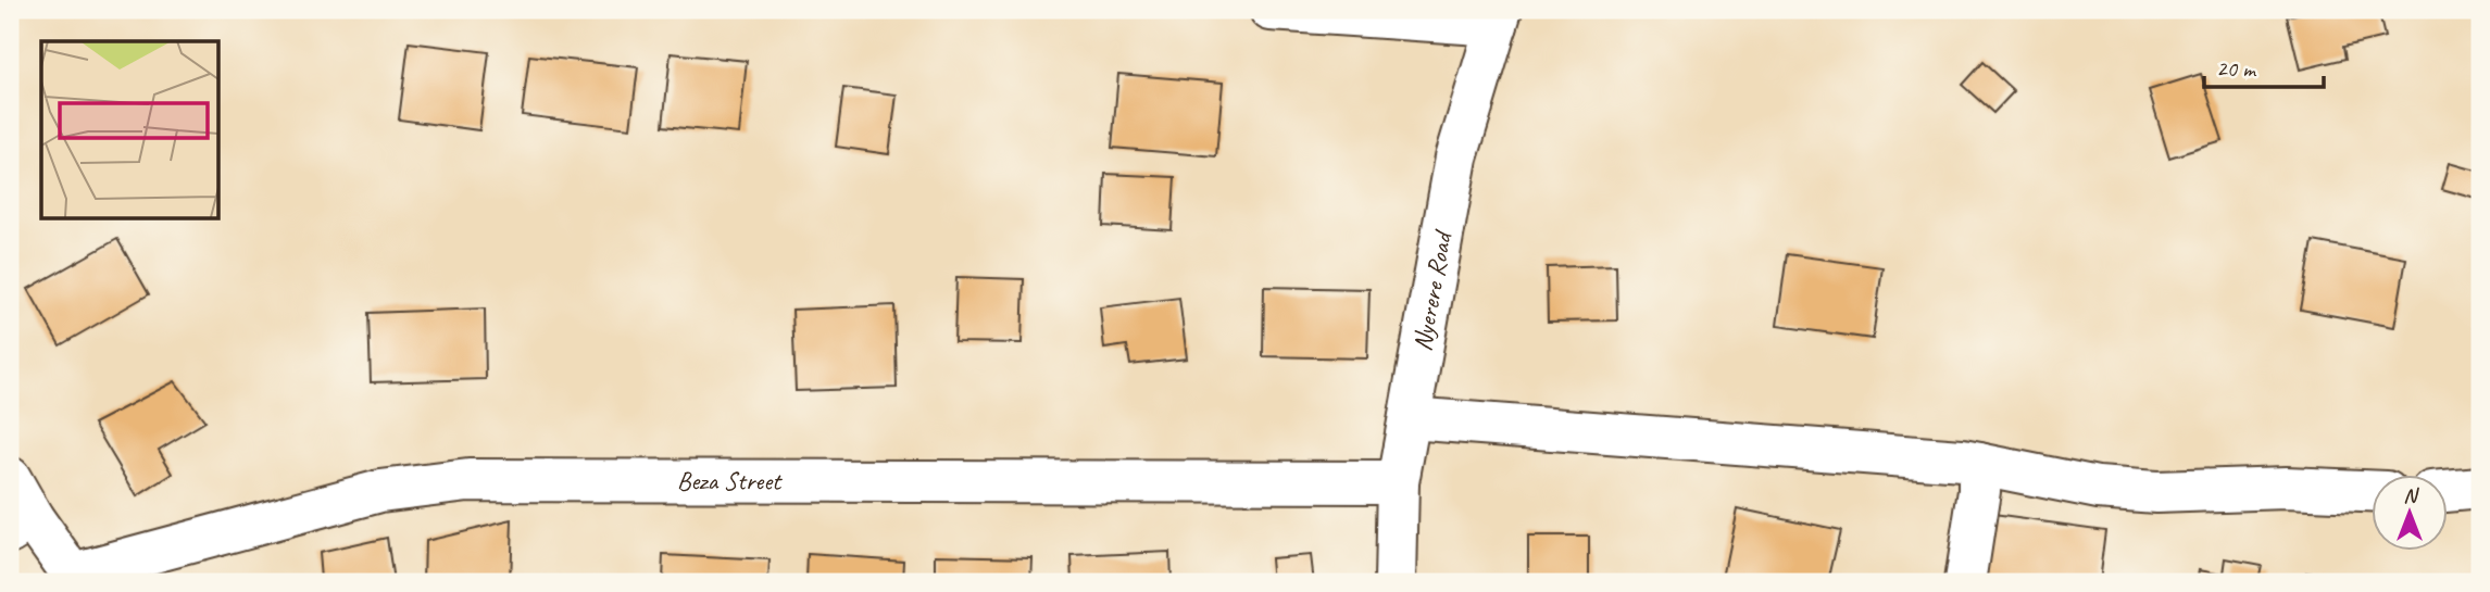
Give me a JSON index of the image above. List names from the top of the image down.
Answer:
{
  "streets": {
    "street": ["Nyerere Road", "Beza Street"]
  },
  "crossings": [
    ["Nyerere Road", "Beza Street"]
  ],
  "scale_bar": "20 m",
  "north": "top"
}
